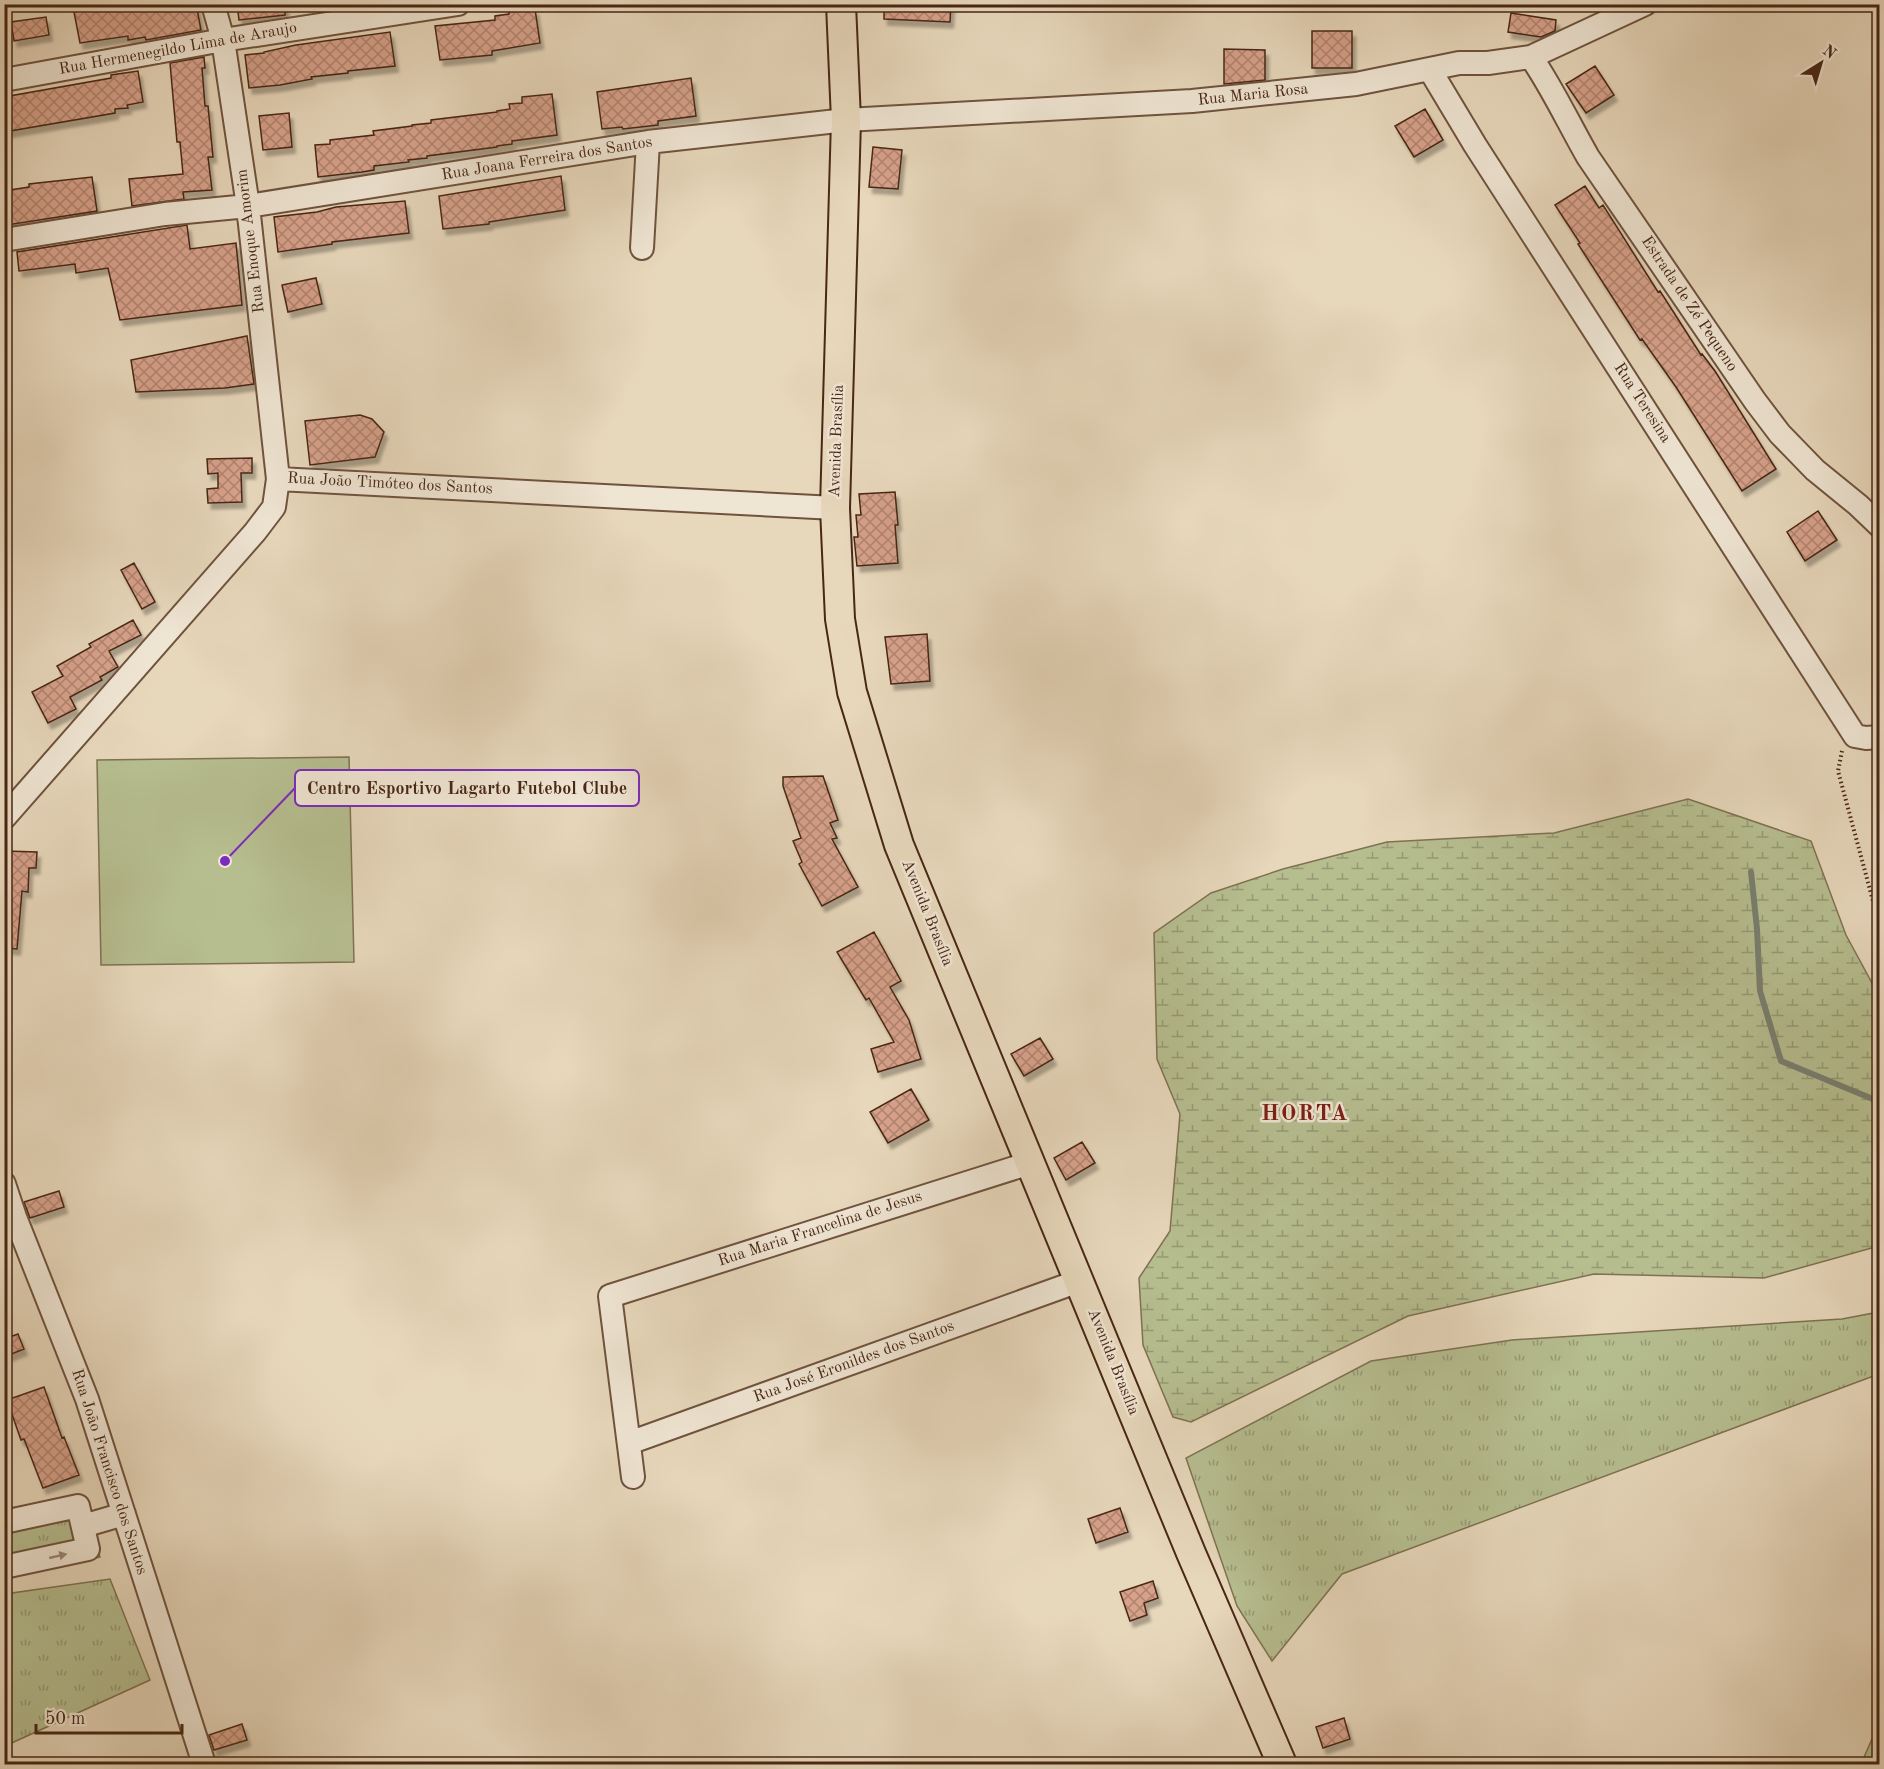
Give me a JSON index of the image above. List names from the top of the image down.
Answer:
{
  "streets": {
    "main road": ["Avenida Brasília"],
    "street": [
      "Rua Hermenegildo Lima de Araujo",
      "Rua Maria Rosa",
      "Rua Joana Ferreira dos Santos",
      "Rua Enoque Amorim",
      "Estrada de Zé Pequeno",
      "Rua Teresina",
      "Rua João Timóteo dos Santos",
      "Rua Maria Francelina de Jesus",
      "Rua José Eronildes dos Santos",
      "Rua João Francisco dos Santos"
    ]
  },
  "crossings": [
    ["Rua Hermenegildo Lima de Araujo", "Rua Enoque Amorim"],
    ["Rua Maria Rosa", "Rua Joana Ferreira dos Santos"],
    ["Rua Maria Rosa", "Estrada de Zé Pequeno"],
    ["Rua Maria Rosa", "Rua Teresina"],
    ["Rua Maria Rosa", "Avenida Brasília"],
    ["Rua Joana Ferreira dos Santos", "Rua Enoque Amorim"],
    ["Rua Joana Ferreira dos Santos", "Avenida Brasília"],
    ["Rua Enoque Amorim", "Rua João Timóteo dos Santos"],
    ["Avenida Brasília", "Rua João Timóteo dos Santos"],
    ["Avenida Brasília", "Rua Maria Francelina de Jesus"],
    ["Avenida Brasília", "Rua José Eronildes dos Santos"],
    ["Rua Maria Francelina de Jesus", "Rua José Eronildes dos Santos"]
  ],
  "districts": ["HORTA"],
  "places": ["Centro Esportivo Lagarto Futebol Clube"],
  "scale_bar": "50 m",
  "north": "top right"
}
